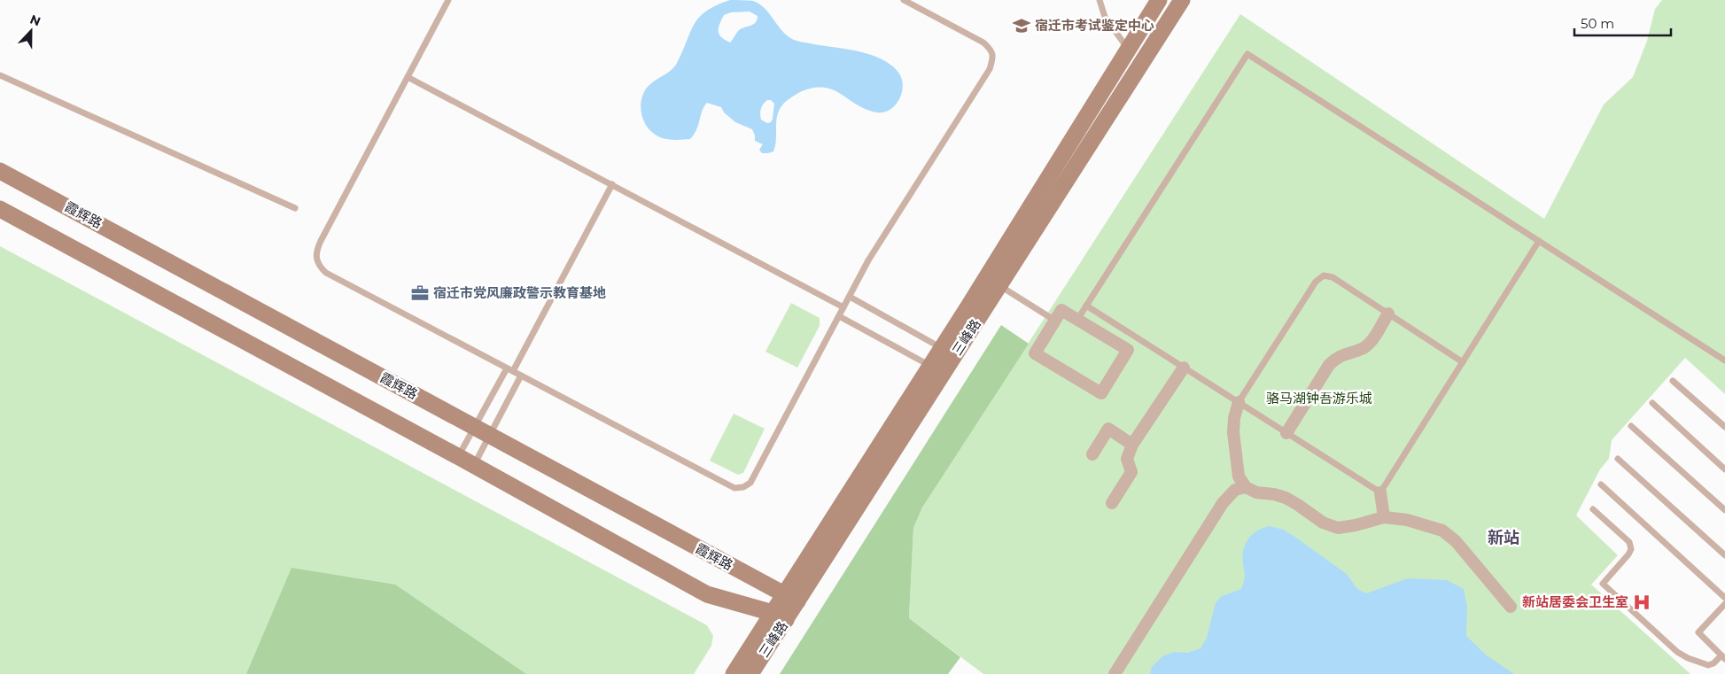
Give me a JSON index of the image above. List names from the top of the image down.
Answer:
{
  "streets": {
    "street": ["霞辉路", "三峰路"]
  },
  "crossings": [
    ["霞辉路", "三峰路"]
  ],
  "districts": ["新站"],
  "parks": ["骆马湖钟吾游乐城"],
  "places": {
    "school or university": ["宿迁市考试鉴定中心"],
    "office": ["宿迁市党风廉政警示教育基地"],
    "hospital": ["新站居委会卫生室"]
  },
  "scale_bar": "50 m",
  "north": "top"
}
